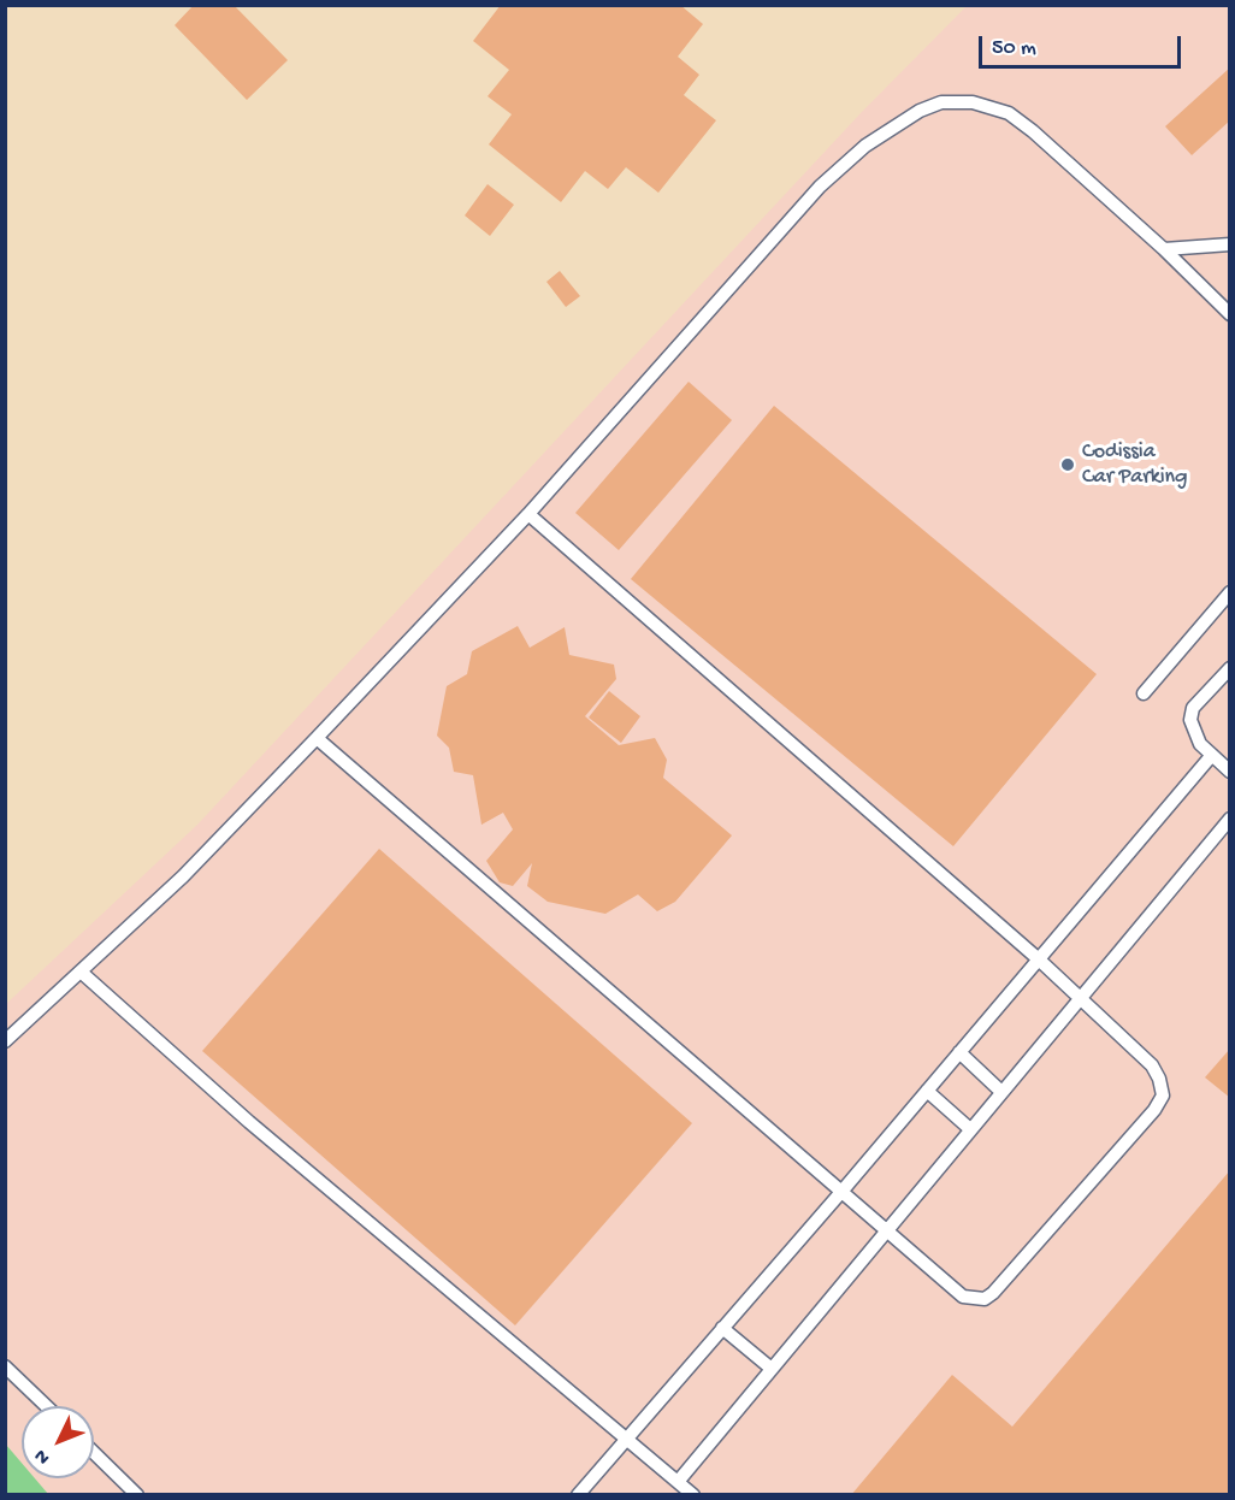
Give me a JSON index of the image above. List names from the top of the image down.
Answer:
{
  "places": ["Codissia Car Parking"],
  "scale_bar": "50 m",
  "north": "bottom left"
}
